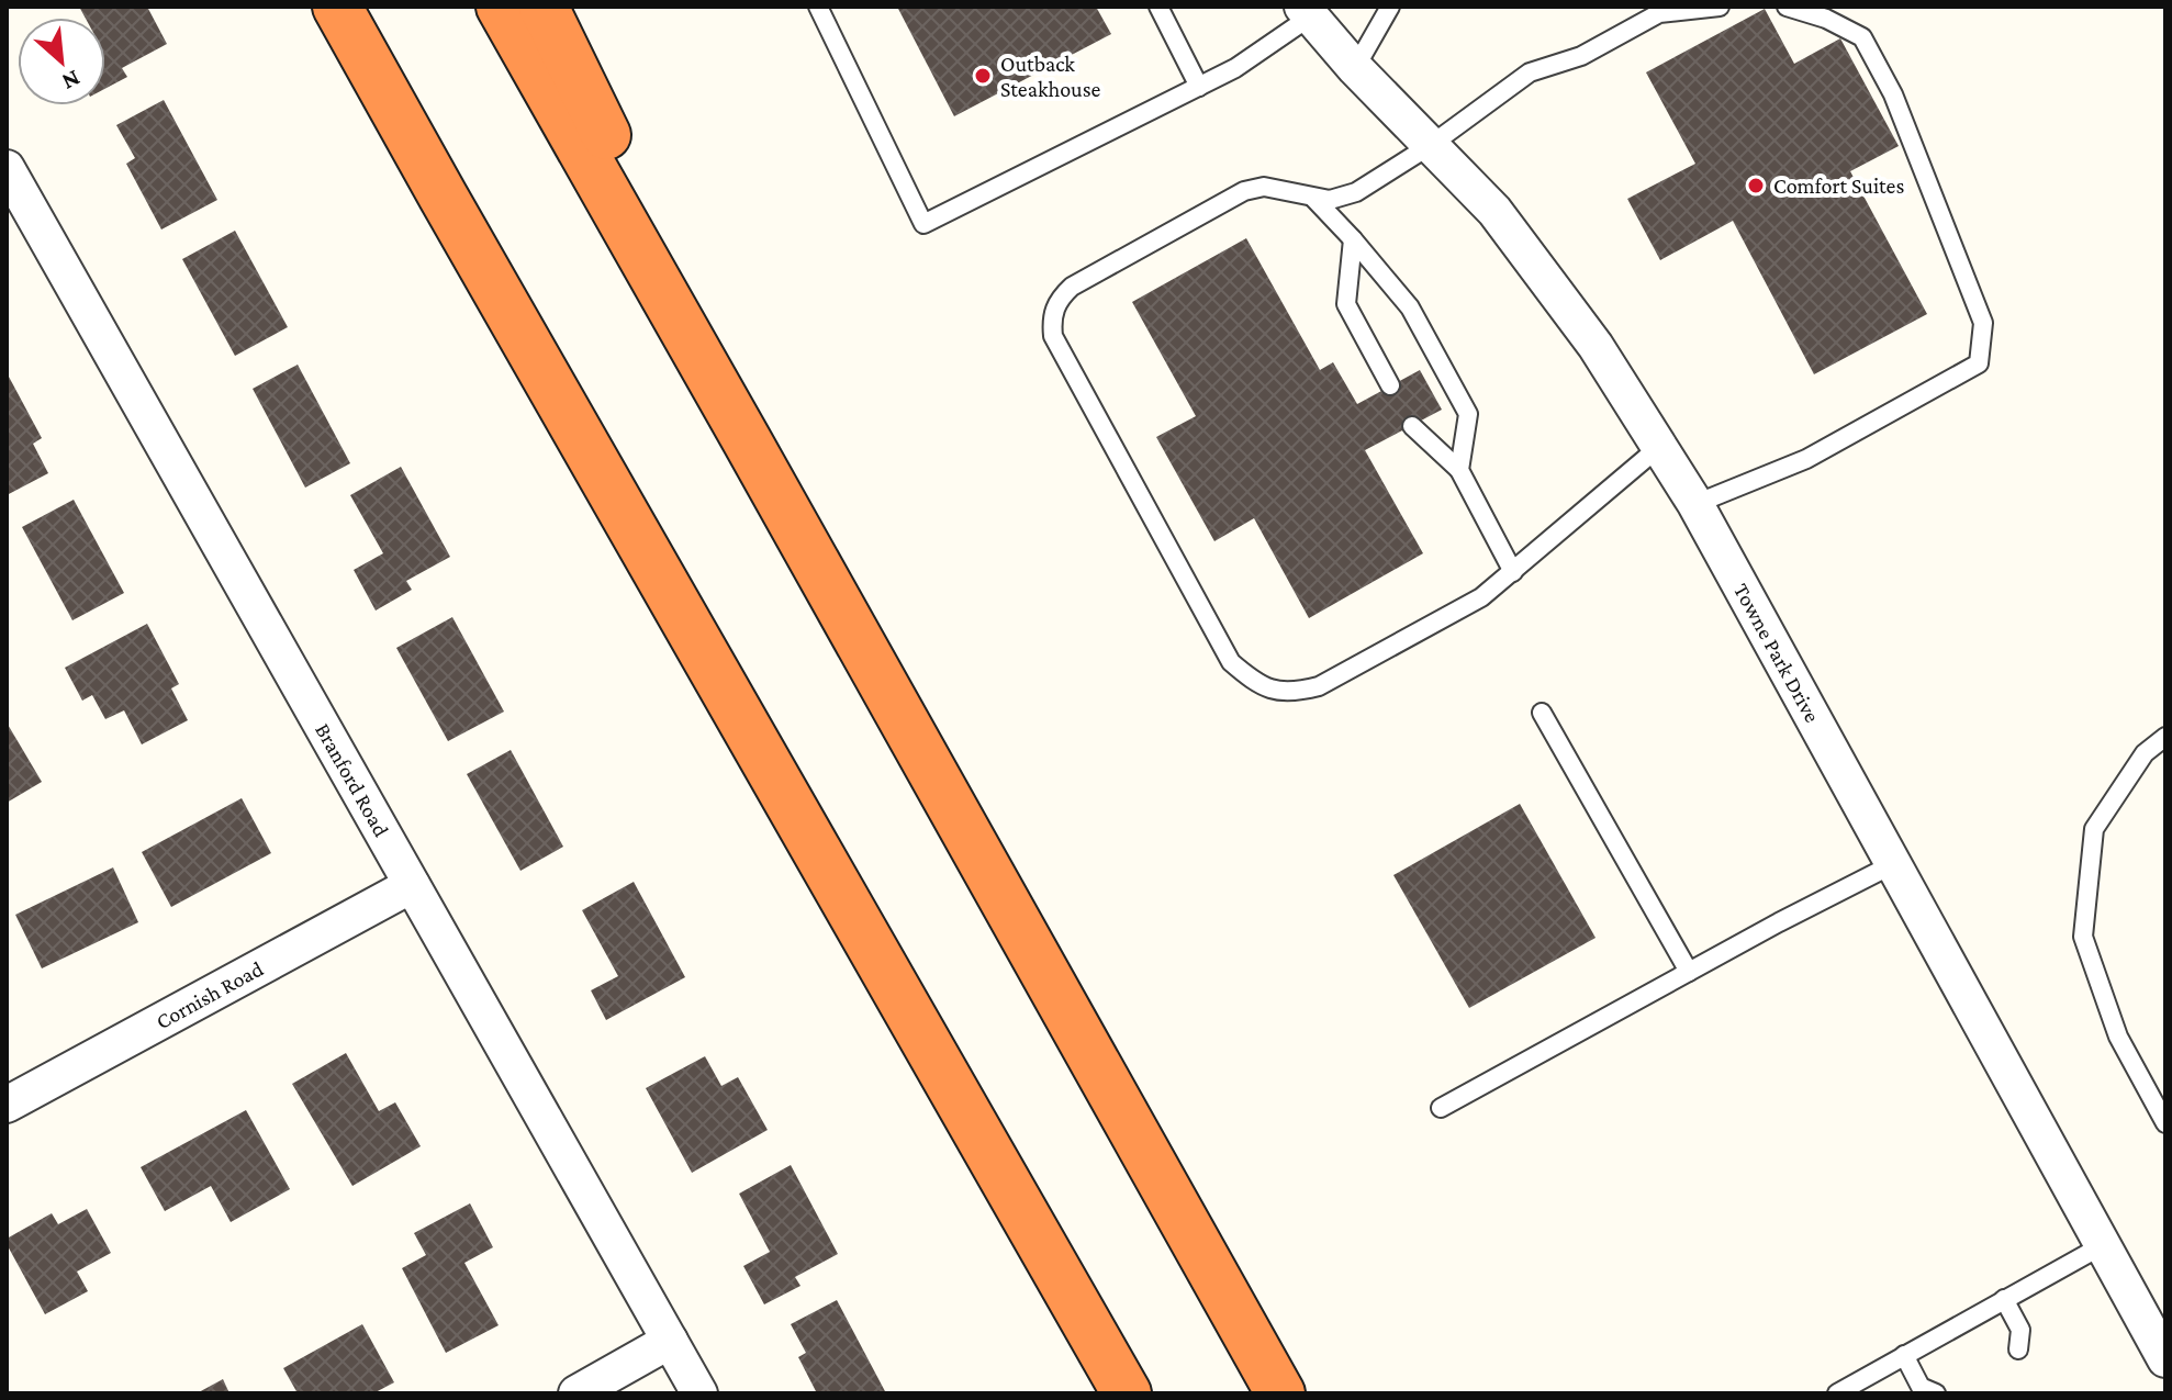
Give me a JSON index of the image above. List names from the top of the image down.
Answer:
{
  "streets": {
    "street": ["Towne Park Drive", "Branford Road", "Cornish Road"]
  },
  "crossings": [
    ["Branford Road", "Cornish Road"]
  ],
  "places": ["Outback Steakhouse", "Comfort Suites"],
  "north": "bottom right"
}
